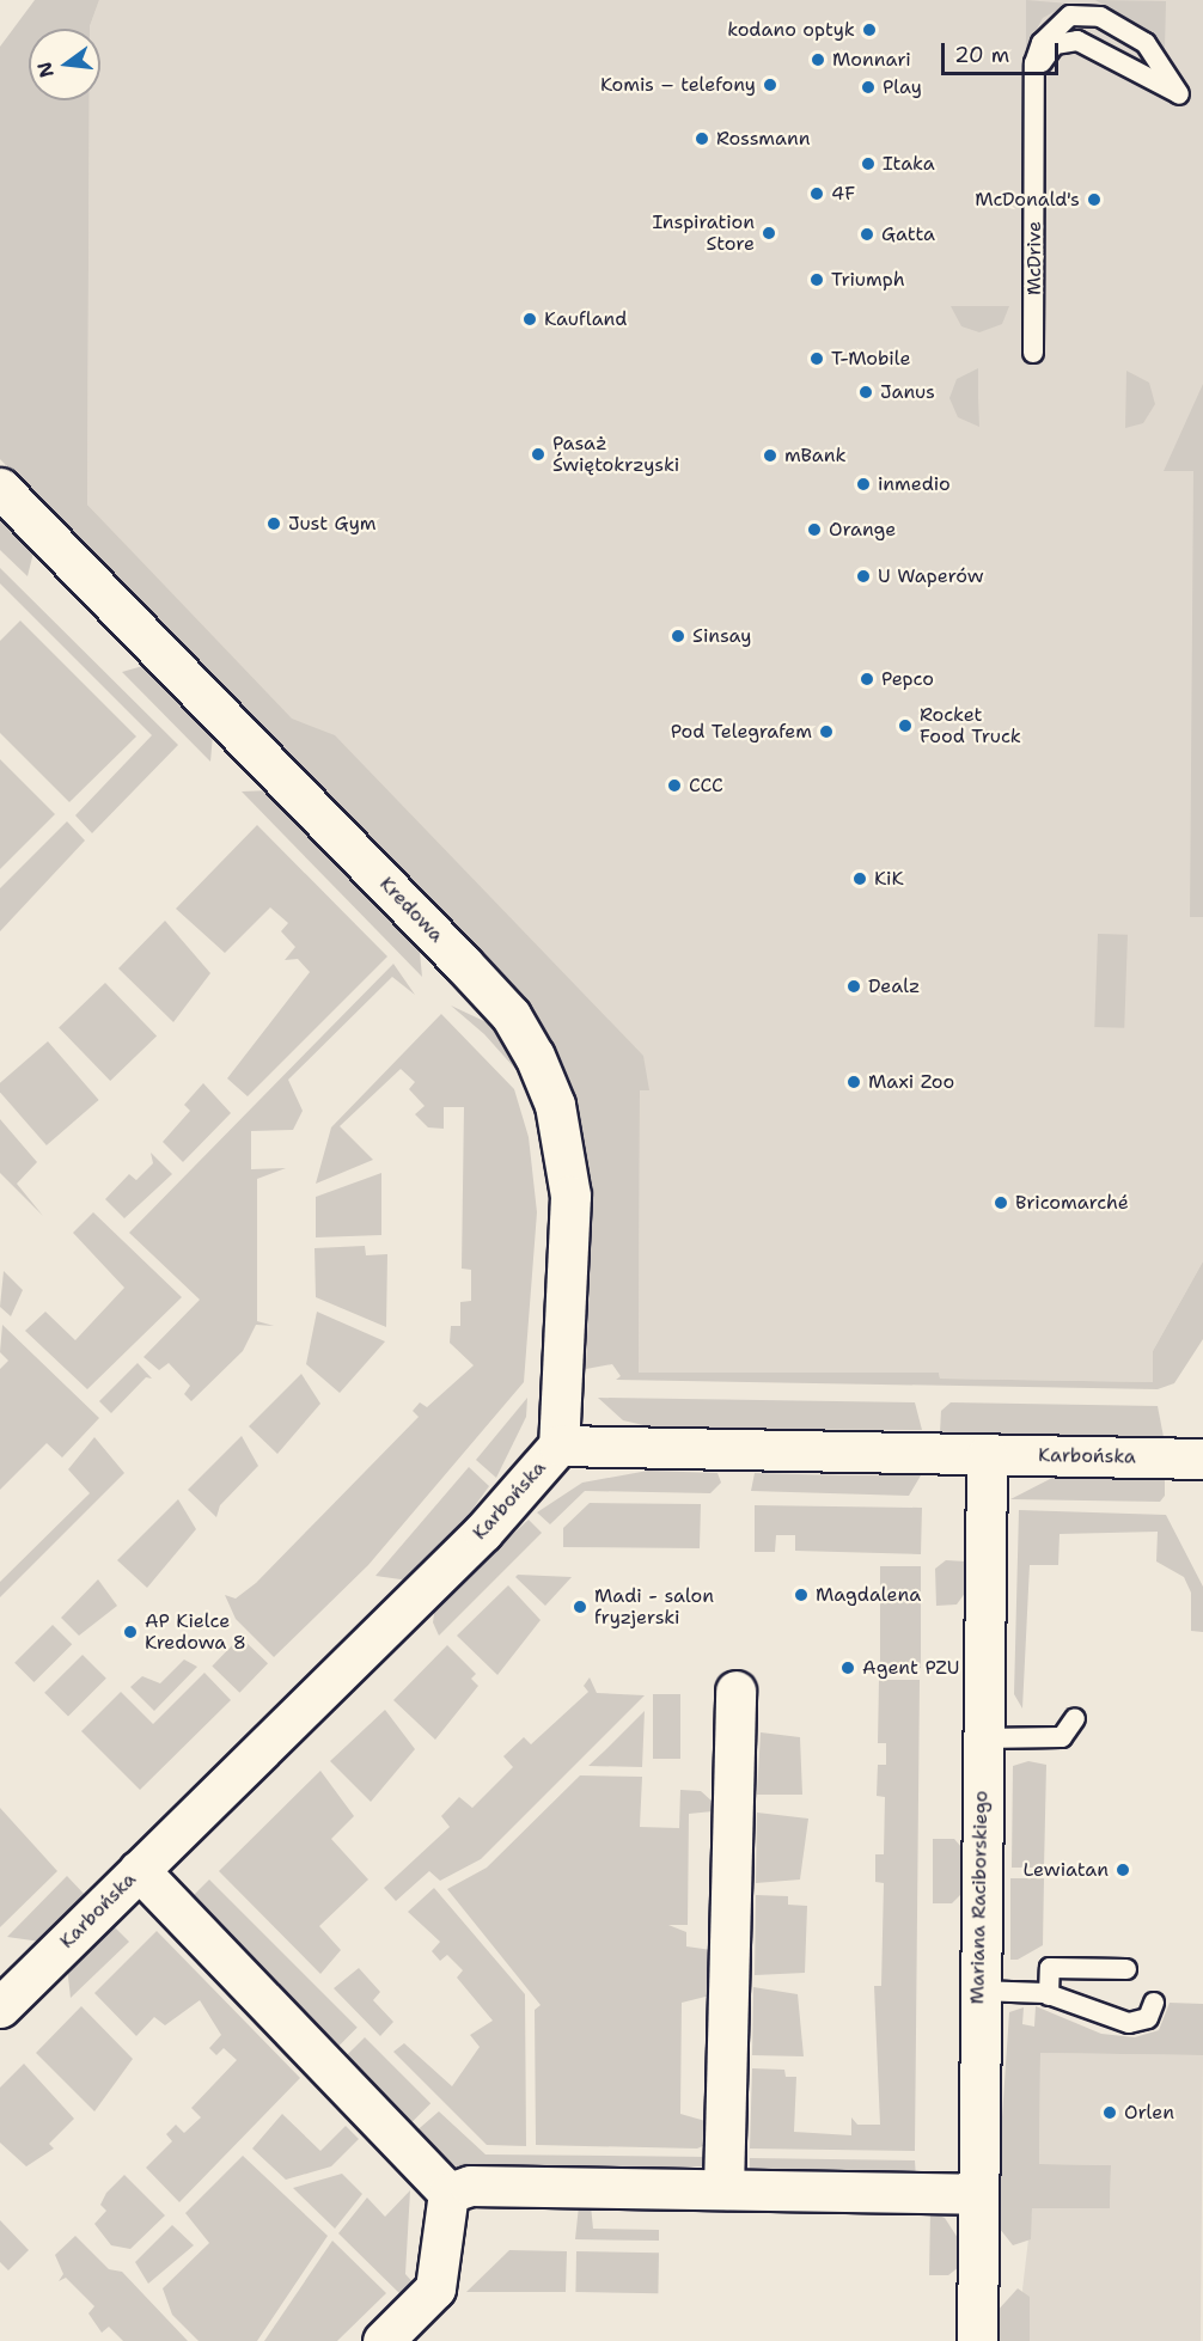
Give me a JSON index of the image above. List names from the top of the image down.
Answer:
{
  "streets": {
    "street": ["Kredowa", "Karbońska", "Mariana Raciborskiego"],
    "lane": ["McDrive"]
  },
  "crossings": [
    ["Kredowa", "Karbońska"],
    ["Karbońska", "Mariana Raciborskiego"]
  ],
  "places": [
    "kodano optyk",
    "Monnari",
    "Komis – telefony",
    "Play",
    "Rossmann",
    "Itaka",
    "4F",
    "McDonald's",
    "Inspiration Store",
    "Gatta",
    "Triumph",
    "Kaufland",
    "T-Mobile",
    "Janus",
    "Pasaż Świętokrzyski",
    "mBank",
    "inmedio",
    "Just Gym",
    "Orange",
    "U Waperów",
    "Sinsay",
    "Pepco",
    "Rocket Food Truck",
    "Pod Telegrafem",
    "CCC",
    "KiK",
    "Dealz",
    "Maxi Zoo",
    "Bricomarché",
    "Magdalena",
    "Madi - salon fryzjerski",
    "AP Kielce Kredowa 8",
    "Agent PZU",
    "Lewiatan",
    "Orlen"
  ],
  "scale_bar": "20 m",
  "north": "left"
}
